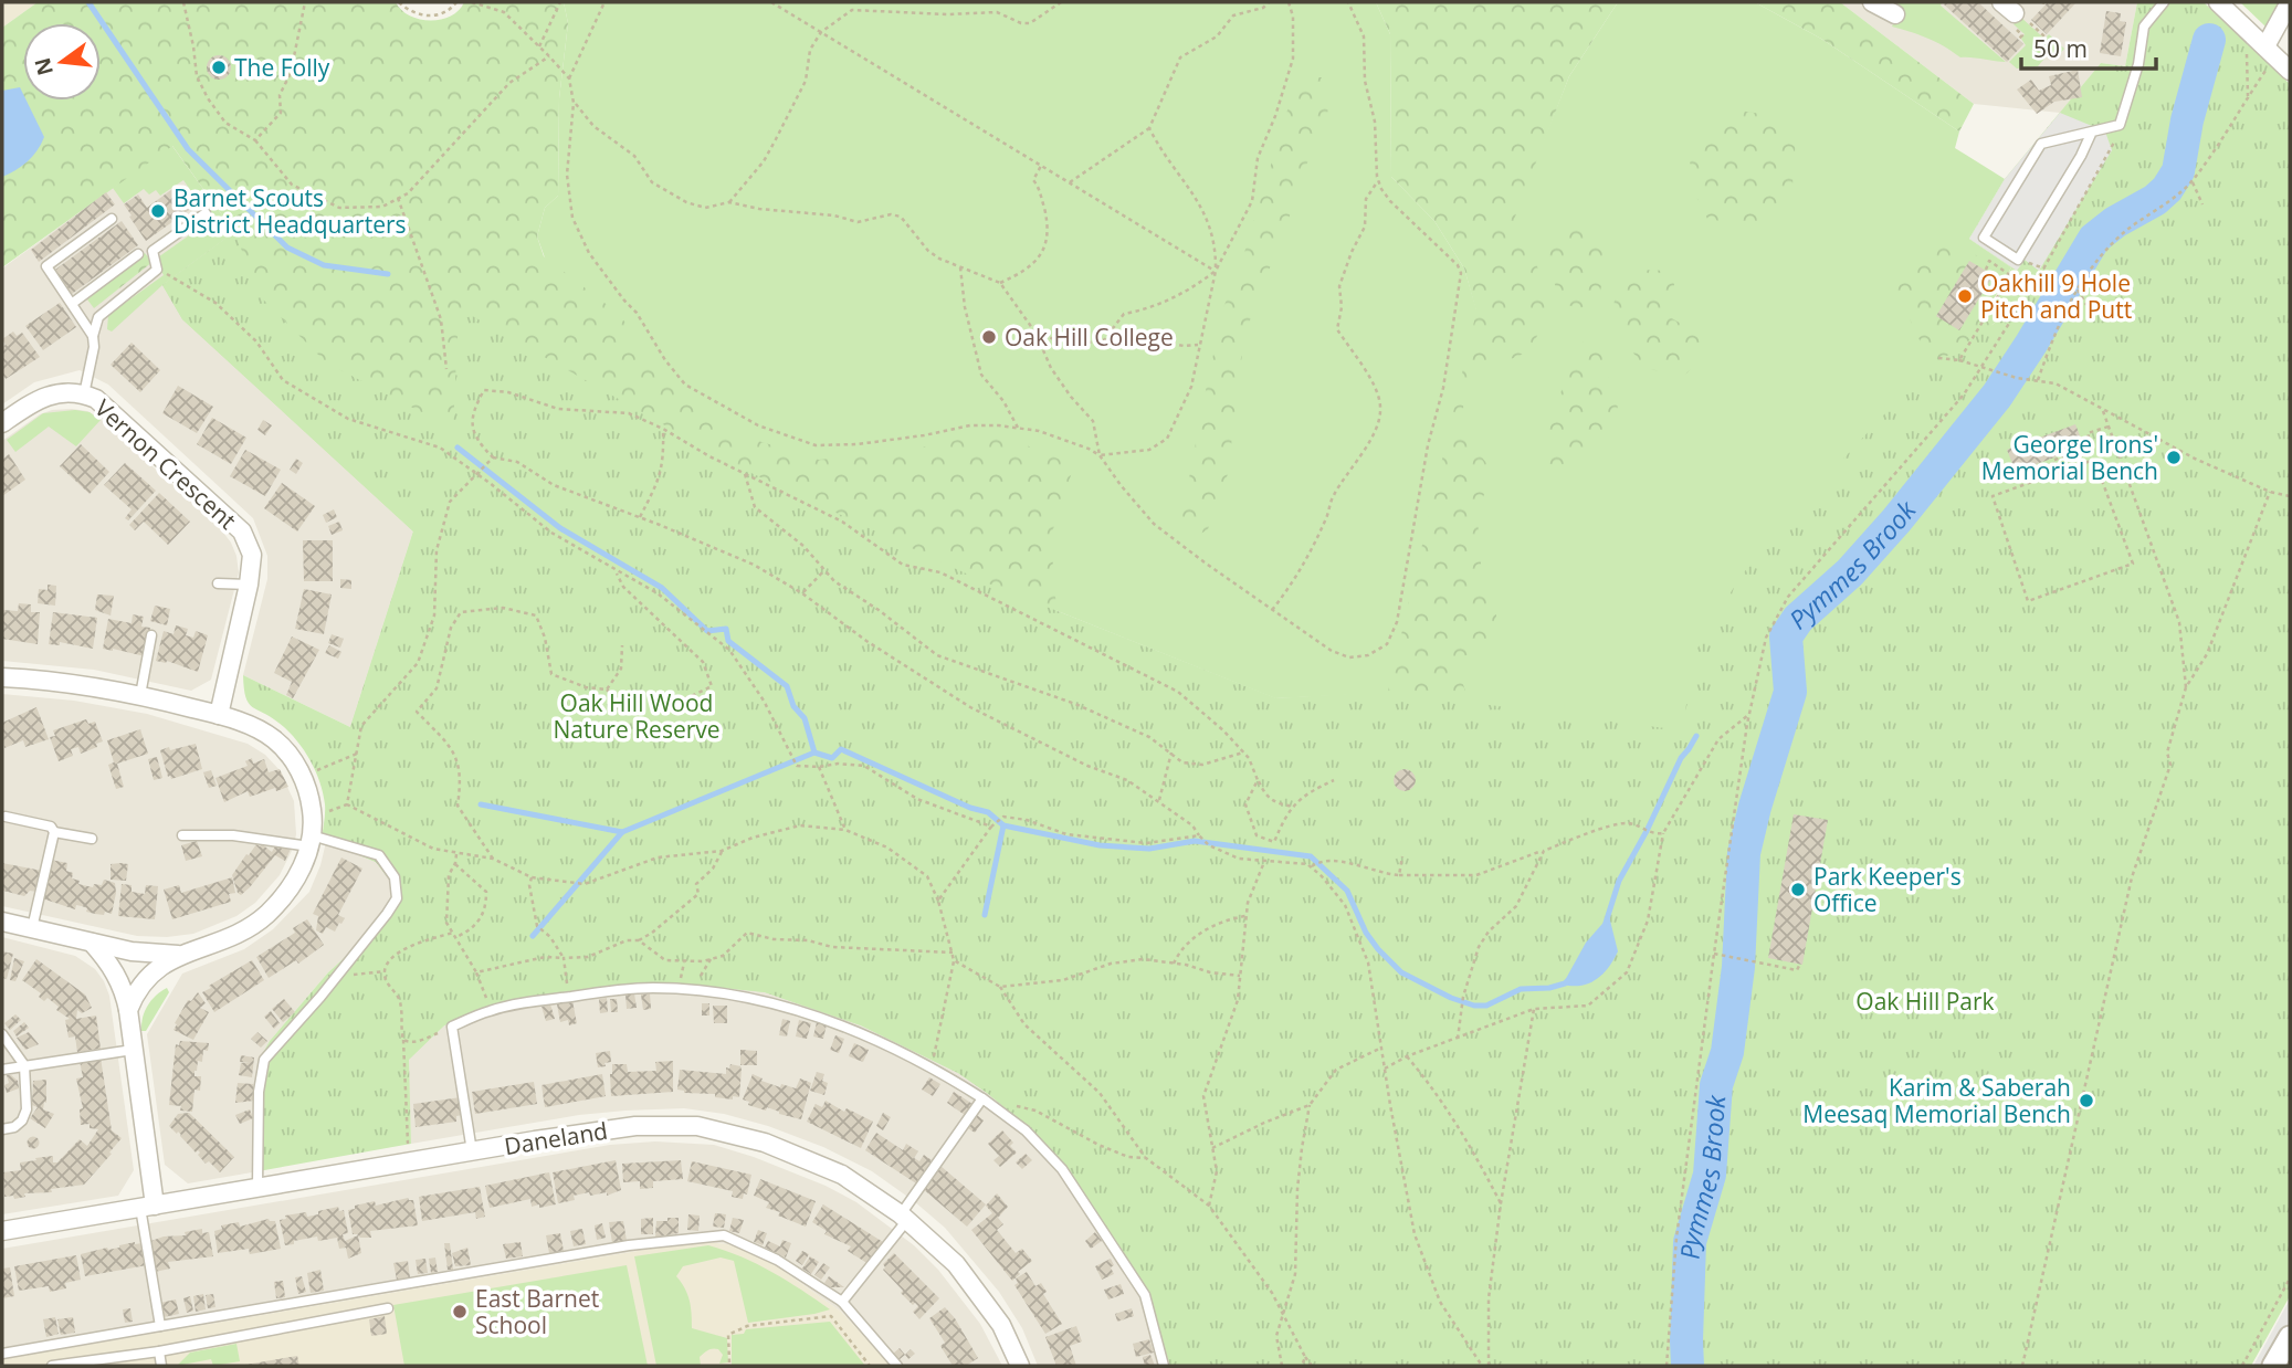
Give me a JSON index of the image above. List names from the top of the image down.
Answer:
{
  "streets": {
    "street": ["Vernon Crescent", "Daneland"]
  },
  "water": ["Pymmes Brook"],
  "parks": ["Oak Hill Wood Nature Reserve", "Oak Hill Park"],
  "places": [
    "The Folly",
    "Barnet Scouts District Headquarters",
    "Oakhill 9 Hole Pitch and Putt",
    "Oak Hill College",
    "George Irons' Memorial Bench",
    "Park Keeper's Office",
    "Karim & Saberah Meesaq Memorial Bench",
    "East Barnet School"
  ],
  "scale_bar": "50 m",
  "north": "left"
}
